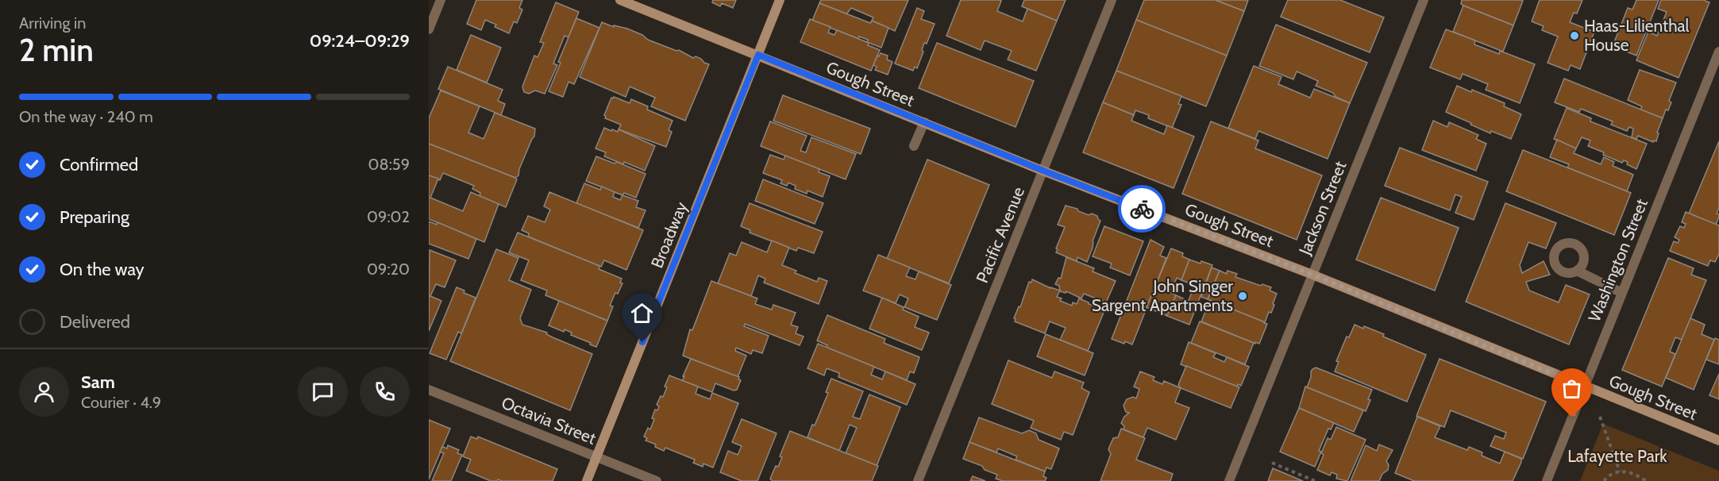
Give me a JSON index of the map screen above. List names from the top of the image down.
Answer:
{
  "streets": {
    "street": [
      "Gough Street",
      "Jackson Street",
      "Broadway",
      "Pacific Avenue",
      "Washington Street",
      "Octavia Street"
    ]
  },
  "crossings": [
    ["Gough Street", "Jackson Street"],
    ["Gough Street", "Broadway"],
    ["Gough Street", "Pacific Avenue"],
    ["Gough Street", "Washington Street"],
    ["Broadway", "Octavia Street"]
  ],
  "parks": ["Lafayette Park"],
  "places": ["Haas-Lilienthal House", "John Singer Sargent Apartments"],
  "page": {
    "heading": ["2 min", "Arriving in", "09:24–09:29"],
    "panel": ["Sam", "Courier · 4.9"],
    "bar": "On the way · 240 m",
    "list": [
      ["Confirmed", "08:59"],
      ["Preparing", "09:02"],
      ["On the way", "09:20"],
      "Delivered"
    ]
  }
}
